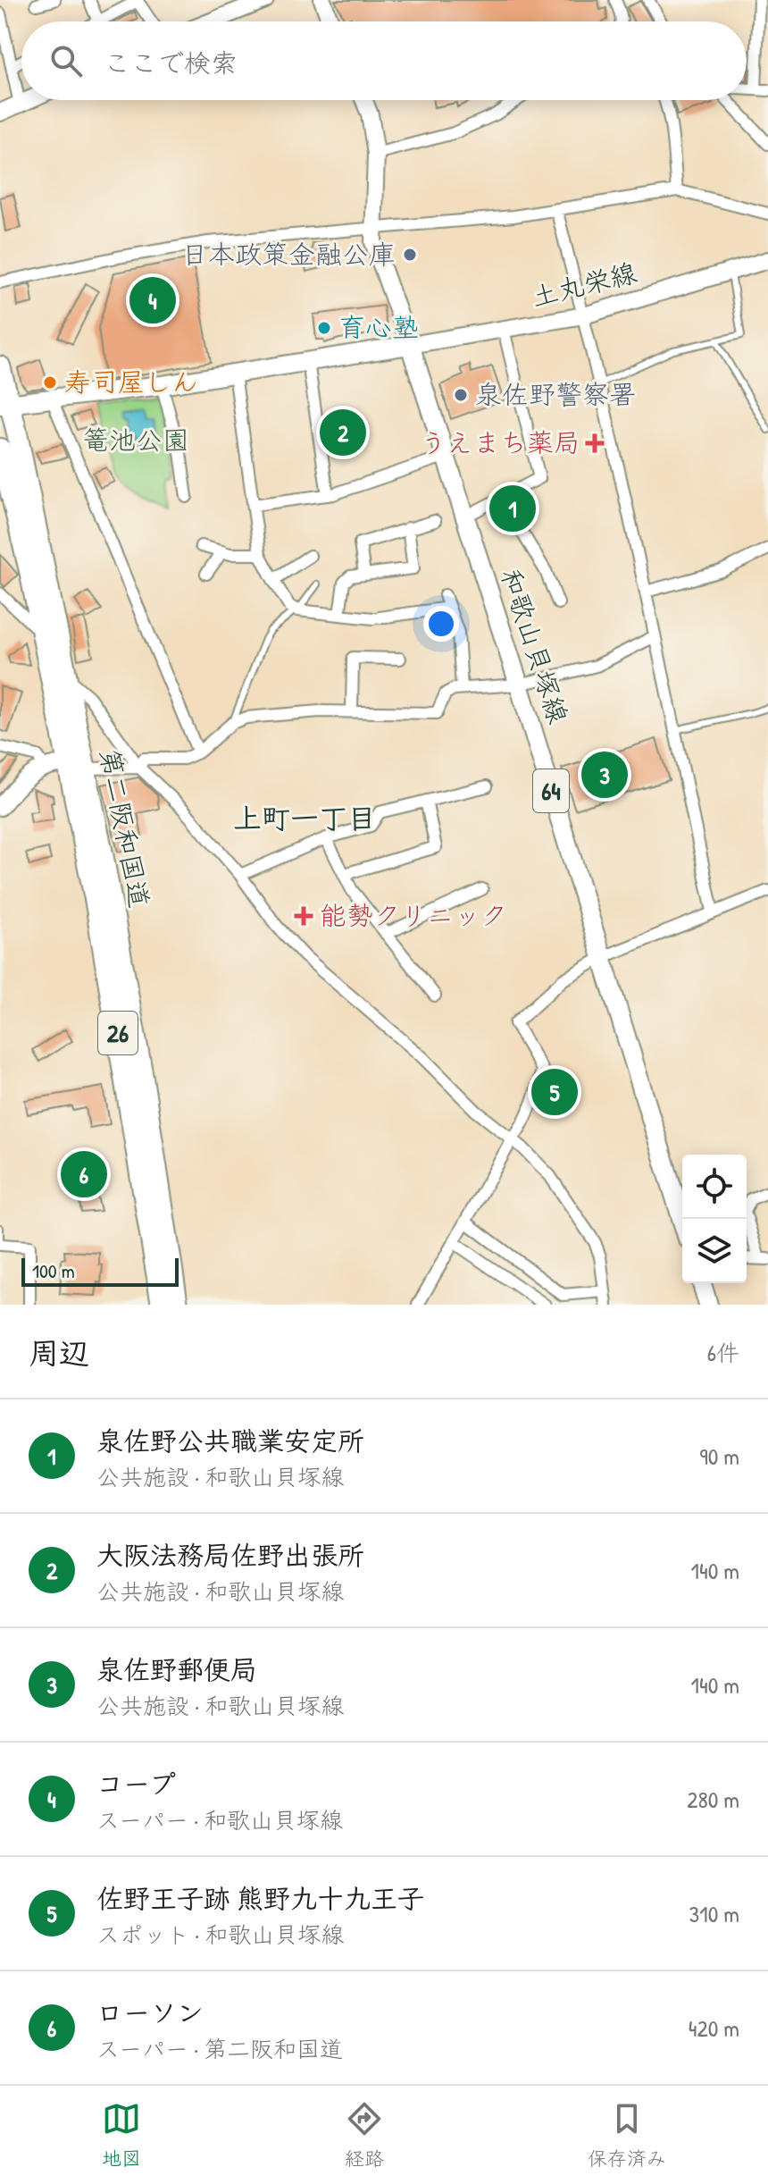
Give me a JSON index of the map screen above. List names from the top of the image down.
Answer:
{
  "streets": {
    "highway": ["第二阪和国道", "26"],
    "main road": ["和歌山貝塚線", "64"],
    "street": ["土丸栄線"]
  },
  "crossings": [
    ["土丸栄線", "和歌山貝塚線"]
  ],
  "districts": ["上町一丁目"],
  "parks": ["篭池公園"],
  "places": {
    "other": [
      "日本政策金融公庫",
      "育心塾",
      "寿司屋しん",
      "泉佐野警察署"
    ],
    "health": ["うえまち薬局", "能勢クリニック"]
  },
  "scale_bar": "100 m",
  "page": {
    "search": "ここで検索",
    "pins": [
      "4",
      "2",
      "1",
      "3",
      "5",
      "6"
    ],
    "scale": "100 m",
    "heading": ["周辺", "6件"],
    "list": [
      {
        "mark": "1",
        "name": "泉佐野公共職業安定所",
        "note": "公共施設 · 和歌山貝塚線",
        "value": "90 m"
      },
      {
        "mark": "2",
        "name": "大阪法務局佐野出張所",
        "note": "公共施設 · 和歌山貝塚線",
        "value": "140 m"
      },
      {
        "mark": "3",
        "name": "泉佐野郵便局",
        "note": "公共施設 · 和歌山貝塚線",
        "value": "140 m"
      },
      {
        "mark": "4",
        "name": "コープ",
        "note": "スーパー · 和歌山貝塚線",
        "value": "280 m"
      },
      {
        "mark": "5",
        "name": "佐野王子跡 熊野九十九王子",
        "note": "スポット · 和歌山貝塚線",
        "value": "310 m"
      },
      {
        "mark": "6",
        "name": "ローソン",
        "note": "スーパー · 第二阪和国道",
        "value": "420 m"
      }
    ],
    "nav": ["地図", "経路", "保存済み"]
  }
}
